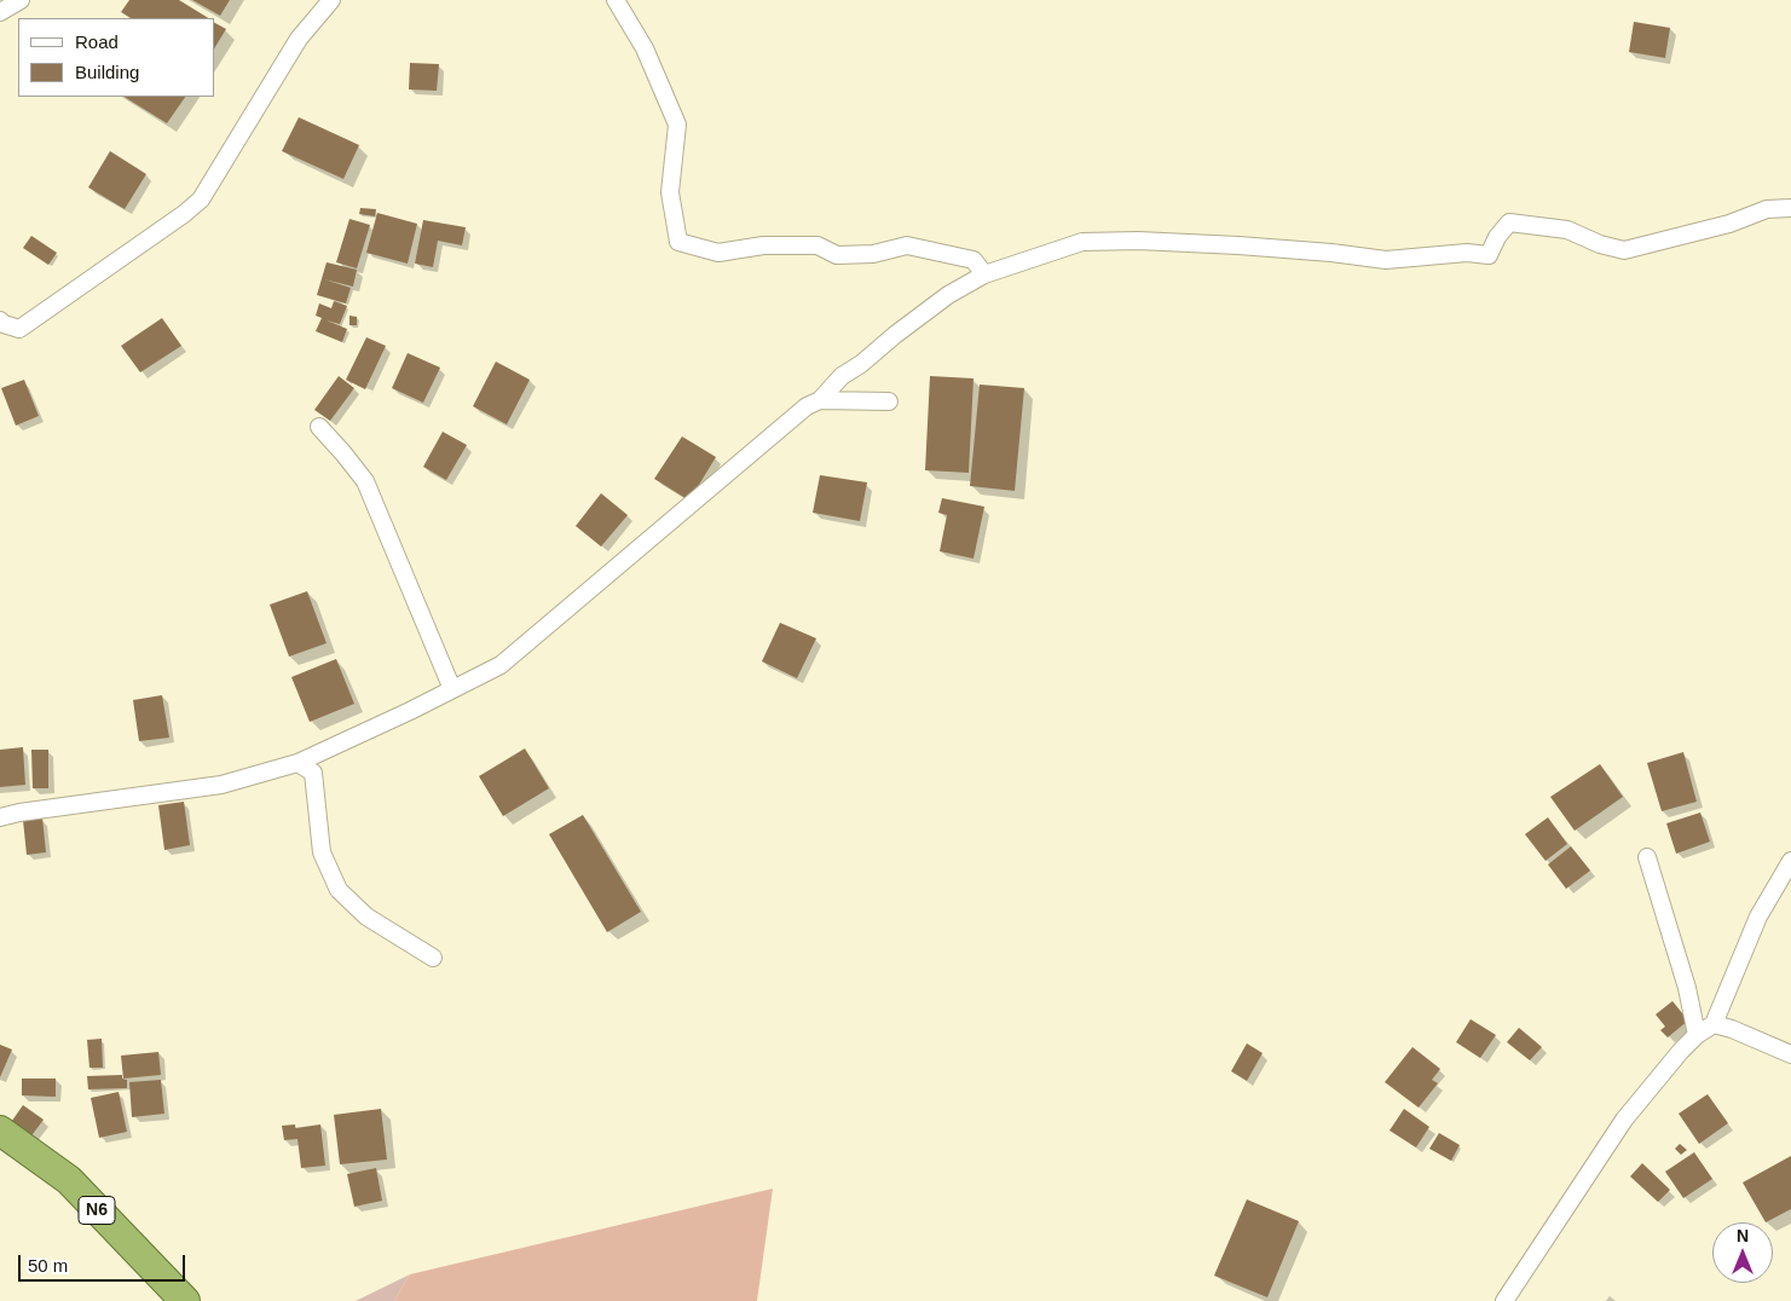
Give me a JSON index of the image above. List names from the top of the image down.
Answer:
{
  "streets": {
    "highway": ["N6"]
  },
  "legend": ["Road", "Building"],
  "scale_bar": "50 m",
  "north": "top"
}
